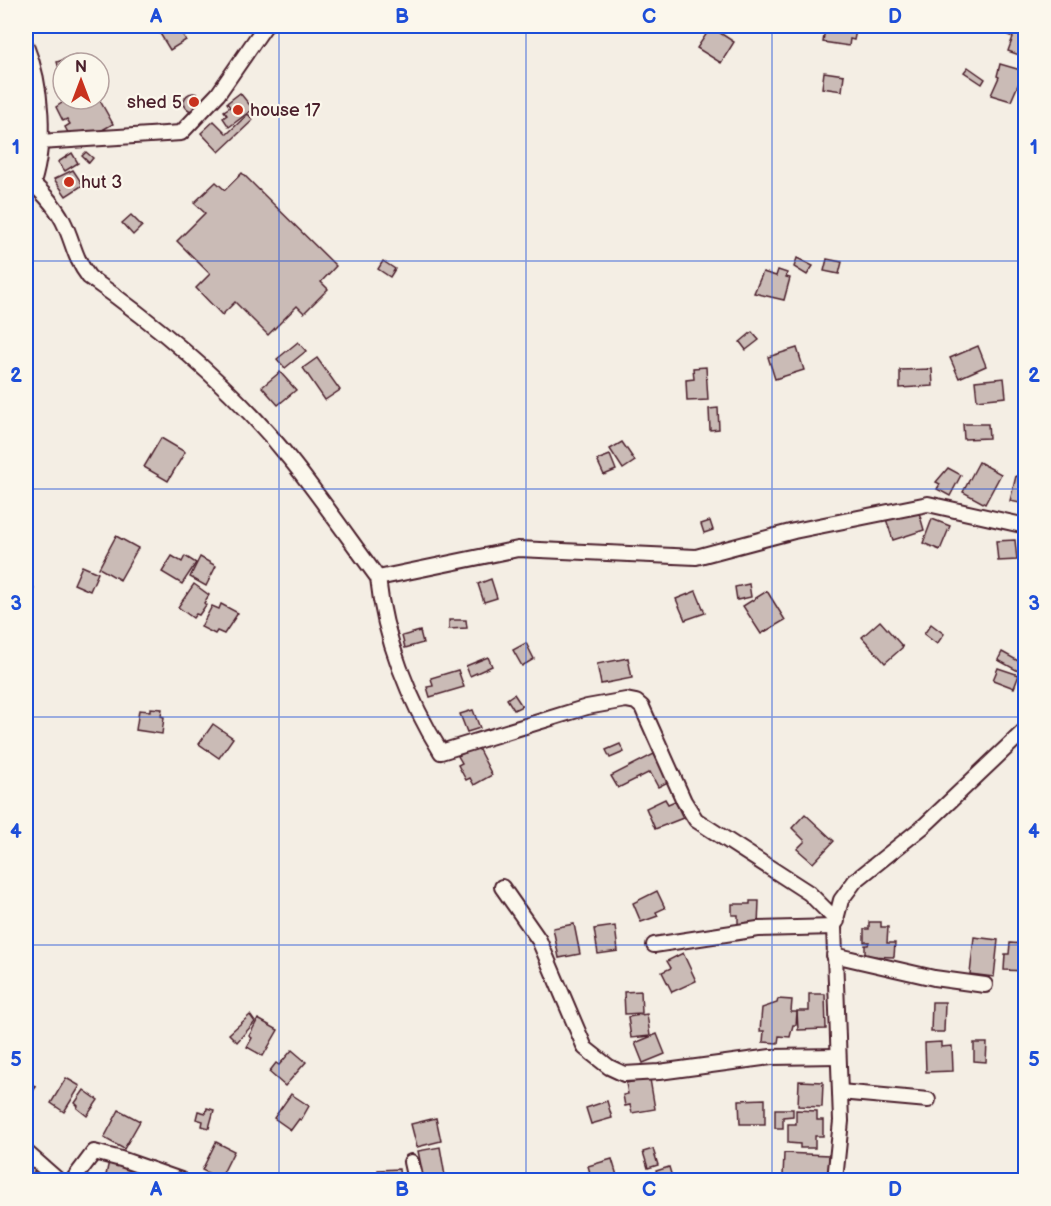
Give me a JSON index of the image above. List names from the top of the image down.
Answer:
{
  "places": ["shed 5", "house 17", "hut 3"],
  "north": "top",
  "grid": {
    "columns": [
      "A",
      "B",
      "C",
      "D"
    ],
    "rows": [
      "1",
      "2",
      "3",
      "4",
      "5"
    ]
  }
}
